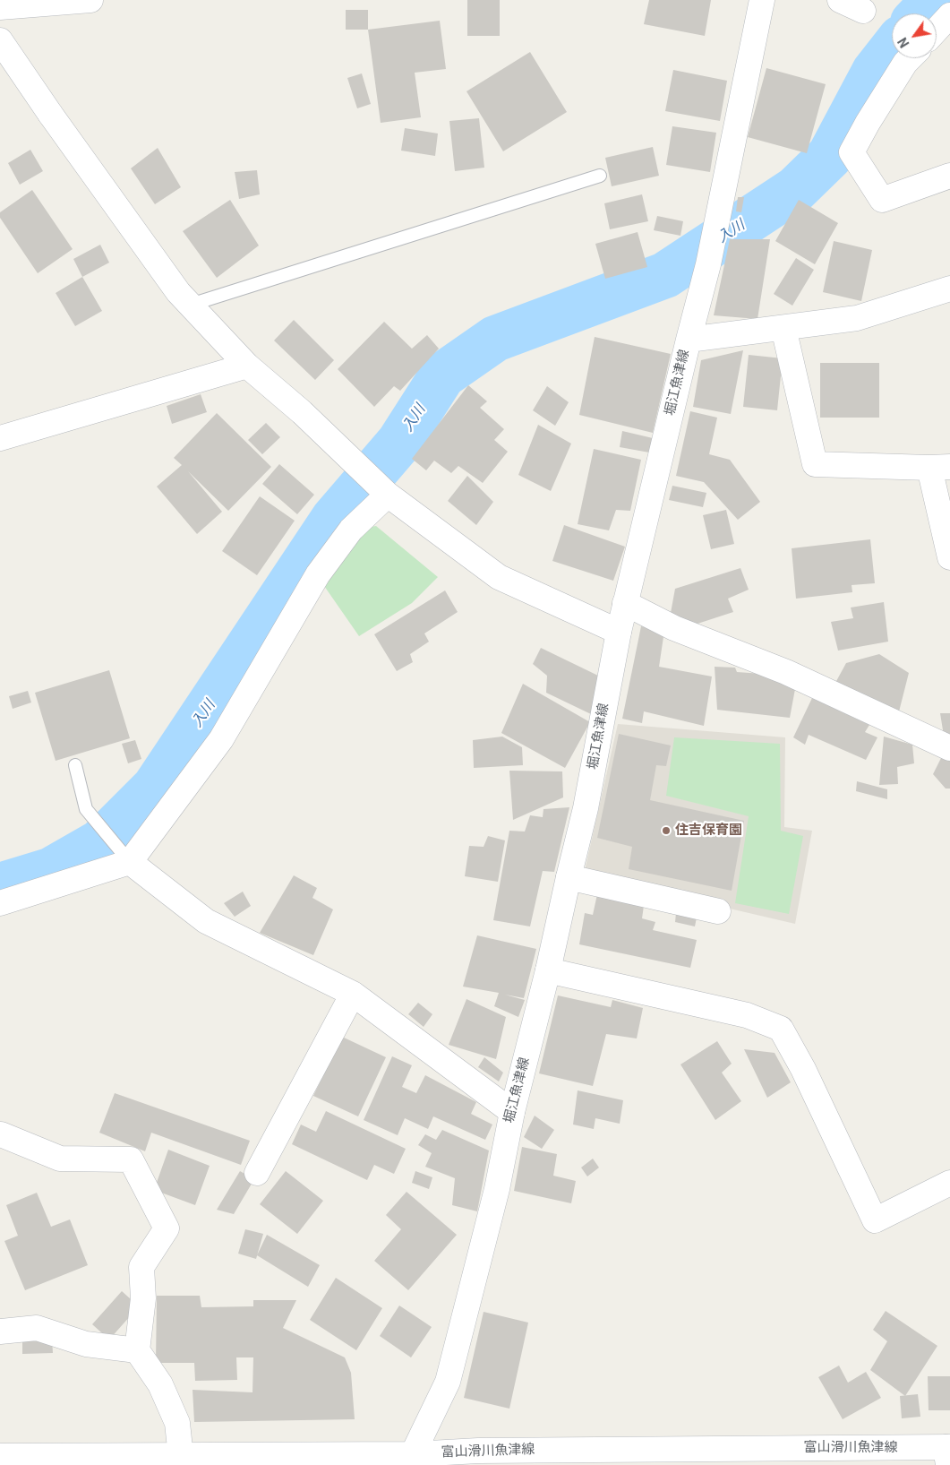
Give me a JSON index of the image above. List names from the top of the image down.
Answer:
{
  "streets": {
    "street": ["堀江魚津線", "富山滑川魚津線"]
  },
  "crossings": [
    ["堀江魚津線", "富山滑川魚津線"]
  ],
  "water": ["入川"],
  "places": ["住吉保育園"],
  "north": "bottom left"
}
